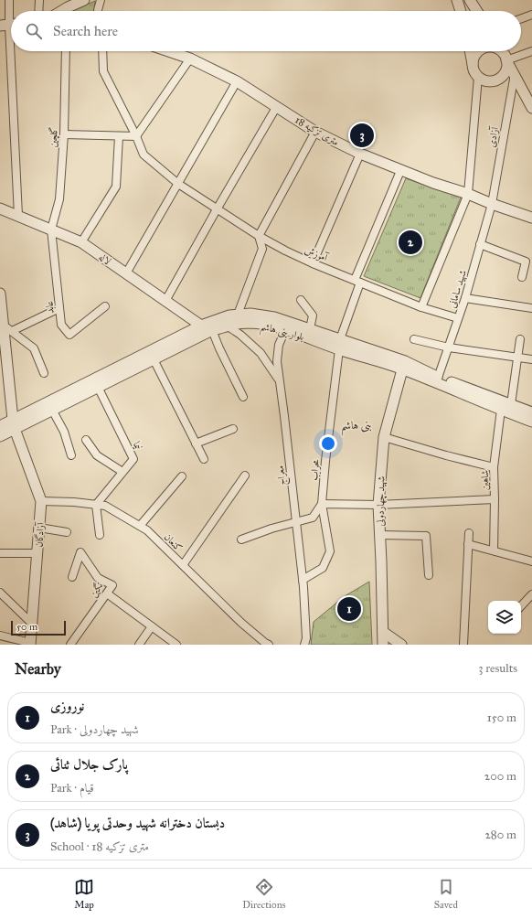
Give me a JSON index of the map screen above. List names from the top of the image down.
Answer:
{
  "streets": {
    "street": [
      "18 متری تزکیه",
      "گلچین",
      "آزادی",
      "آموزش",
      "لاله",
      "شهید سامانی",
      "عابد",
      "بلوار بنی هاشم",
      "نیما",
      "محراب",
      "معراج",
      "شاهین",
      "شهید چهاردولی",
      "آزادگان",
      "کنعان",
      "نگین"
    ]
  },
  "crossings": [
    ["18 متری تزکیه", "آزادی"],
    ["18 متری تزکیه", "شهید سامانی"],
    ["گلچین", "لاله"],
    ["گلچین", "عابد"],
    ["آزادی", "شهید سامانی"],
    ["آموزش", "شهید سامانی"],
    ["لاله", "عابد"],
    ["لاله", "بلوار بنی هاشم"],
    ["شهید سامانی", "بلوار بنی هاشم"],
    ["بلوار بنی هاشم", "نیما"],
    ["بلوار بنی هاشم", "محراب"],
    ["بلوار بنی هاشم", "معراج"],
    ["بلوار بنی هاشم", "شاهین"],
    ["بلوار بنی هاشم", "شهید چهاردولی"],
    ["بلوار بنی هاشم", "آزادگان"],
    ["نیما", "کنعان"],
    ["محراب", "معراج"],
    ["آزادگان", "کنعان"]
  ],
  "districts": ["بنی هاشم"],
  "scale_bar": "50 m",
  "page": {
    "search": "Search here",
    "pins": ["3", "2", "1"],
    "scale": "50 m",
    "heading": ["Nearby", "3 results"],
    "list": [
      {
        "mark": "1",
        "name": "نوروزی",
        "note": "Park · شهید چهاردولی",
        "value": "150 m"
      },
      {
        "mark": "2",
        "name": "پارک جلال ثنائی",
        "note": "Park · قیام",
        "value": "200 m"
      },
      {
        "mark": "3",
        "name": "دبستان دخترانه شهید وحدتی پویا (شاهد)",
        "note": "School · 18 متری تزکیه",
        "value": "280 m"
      }
    ],
    "nav": ["Map", "Directions", "Saved"]
  }
}
